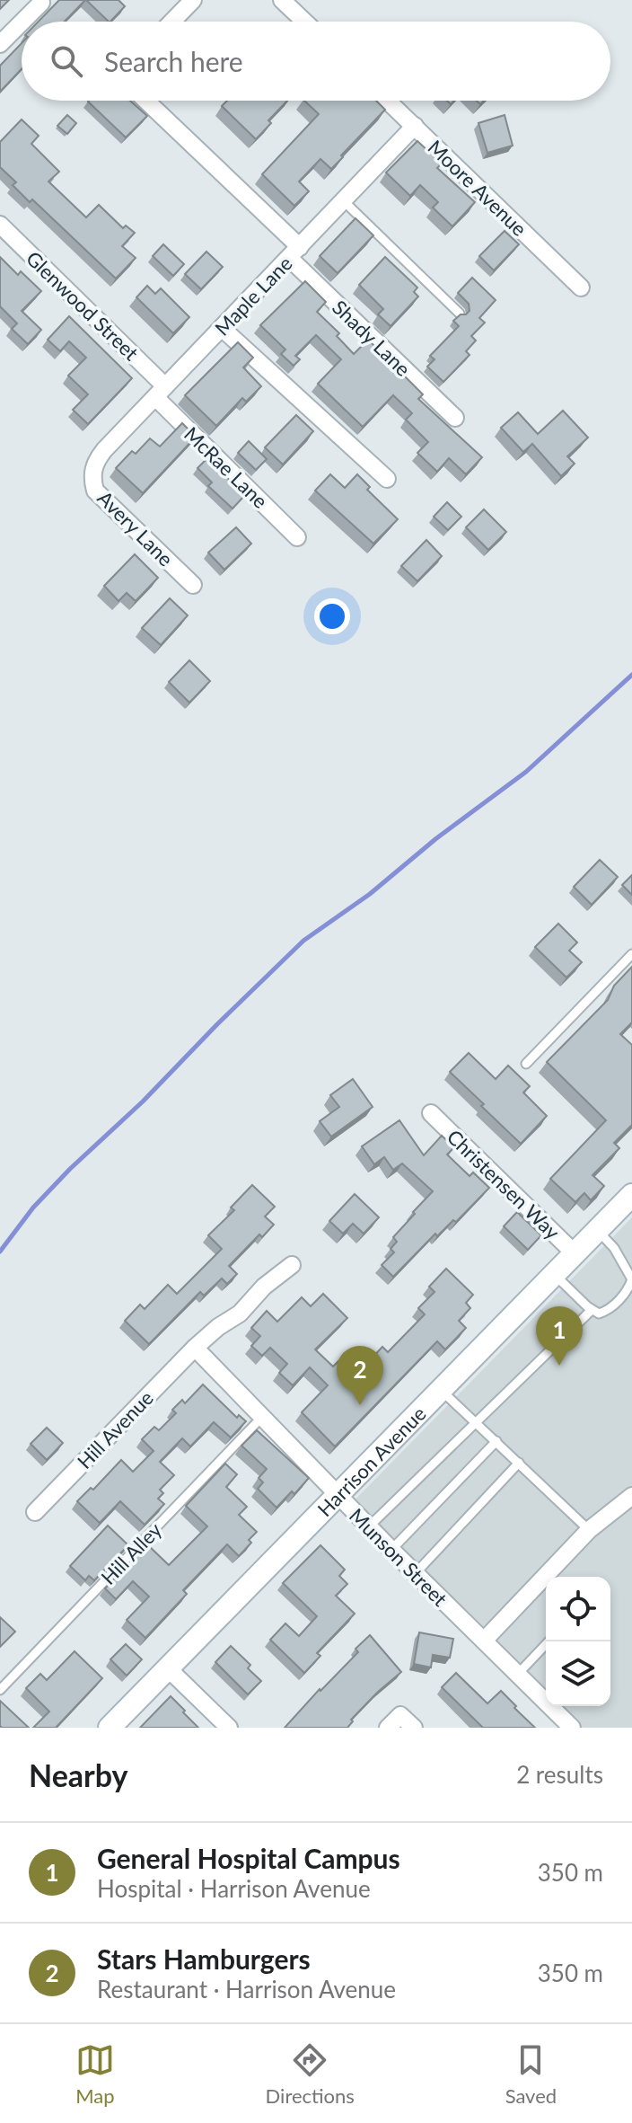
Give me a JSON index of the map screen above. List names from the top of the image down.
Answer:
{
  "streets": {
    "main road": ["Harrison Avenue"],
    "street": [
      "Moore Avenue",
      "Maple Lane",
      "Glenwood Street",
      "Shady Lane",
      "McRae Lane",
      "Avery Lane",
      "Christensen Way",
      "Hill Avenue",
      "Munson Street"
    ],
    "lane": ["Hill Alley"]
  },
  "crossings": [
    ["Moore Avenue", "Maple Lane"],
    ["Maple Lane", "Glenwood Street"],
    ["Maple Lane", "Shady Lane"],
    ["Maple Lane", "McRae Lane"],
    ["Maple Lane", "Avery Lane"],
    ["Glenwood Street", "McRae Lane"],
    ["Christensen Way", "Harrison Avenue"],
    ["Hill Avenue", "Munson Street"],
    ["Harrison Avenue", "Munson Street"],
    ["Hill Alley", "Munson Street"]
  ],
  "page": {
    "search": "Search here",
    "pins": ["1", "2"],
    "heading": ["Nearby", "2 results"],
    "list": [
      {
        "mark": "1",
        "name": "General Hospital Campus",
        "note": "Hospital · Harrison Avenue",
        "value": "350 m"
      },
      {
        "mark": "2",
        "name": "Stars Hamburgers",
        "note": "Restaurant · Harrison Avenue",
        "value": "350 m"
      }
    ],
    "nav": ["Map", "Directions", "Saved"]
  }
}
